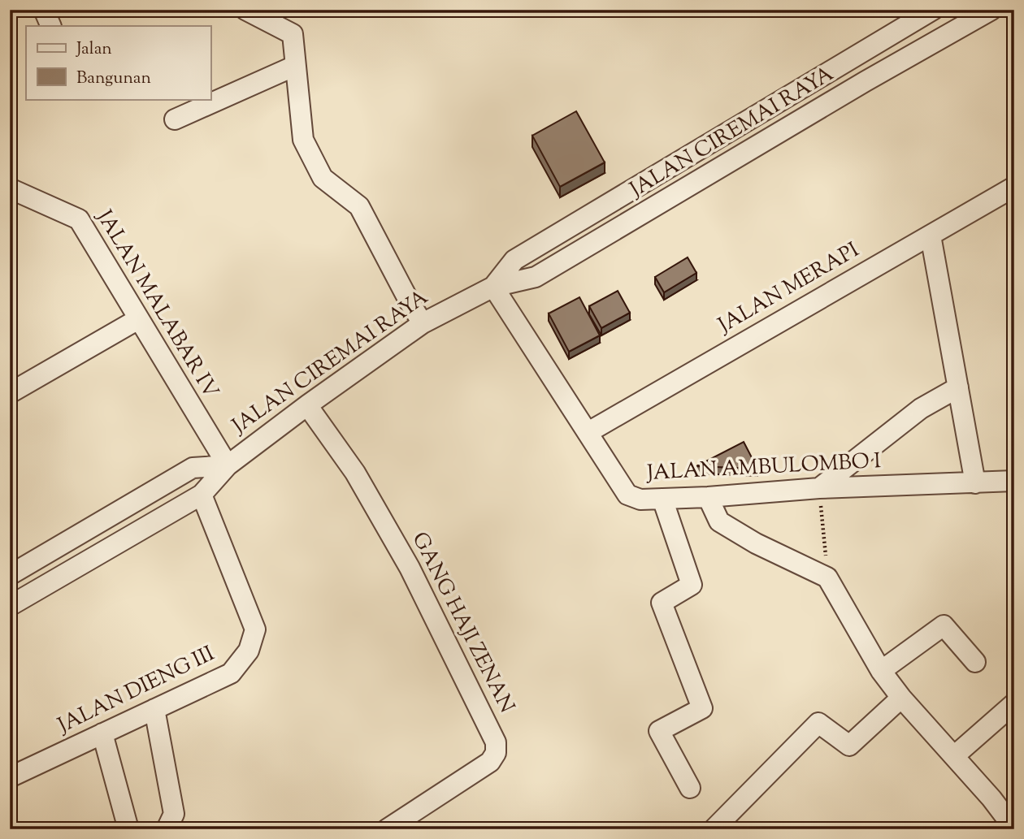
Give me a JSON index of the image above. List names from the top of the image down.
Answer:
{
  "streets": {
    "street": [
      "JALAN CIREMAI RAYA",
      "JALAN MERAPI",
      "JALAN MALABAR IV",
      "JALAN AMBULOMBO I",
      "GANG HAJI ZENAN",
      "JALAN DIENG III"
    ]
  },
  "crossings": [
    ["JALAN CIREMAI RAYA", "JALAN MALABAR IV"],
    ["JALAN CIREMAI RAYA", "JALAN AMBULOMBO I"],
    ["JALAN CIREMAI RAYA", "GANG HAJI ZENAN"],
    ["JALAN CIREMAI RAYA", "JALAN DIENG III"],
    ["JALAN MERAPI", "JALAN AMBULOMBO I"]
  ],
  "legend": ["Jalan", "Bangunan"]
}
